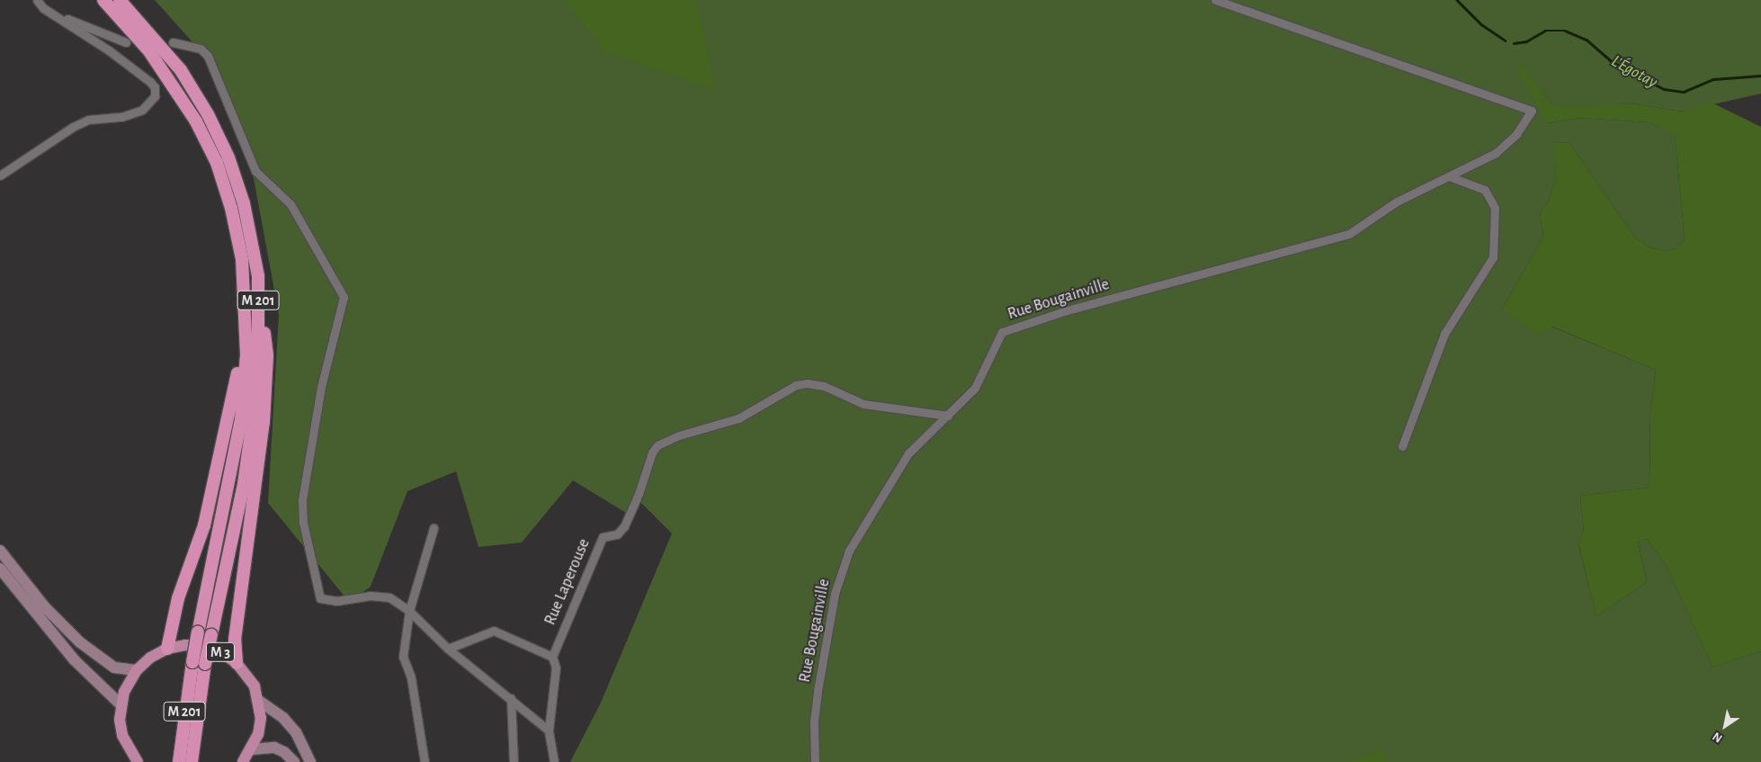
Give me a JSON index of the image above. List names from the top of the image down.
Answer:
{
  "streets": {
    "highway": ["M 201"],
    "main road": ["M 3"],
    "street": ["Rue Bougainville", "Rue Laperouse"]
  },
  "crossings": [
    ["Rue Bougainville", "Rue Laperouse"]
  ],
  "water": ["L'Égotay"],
  "north": "bottom left"
}
